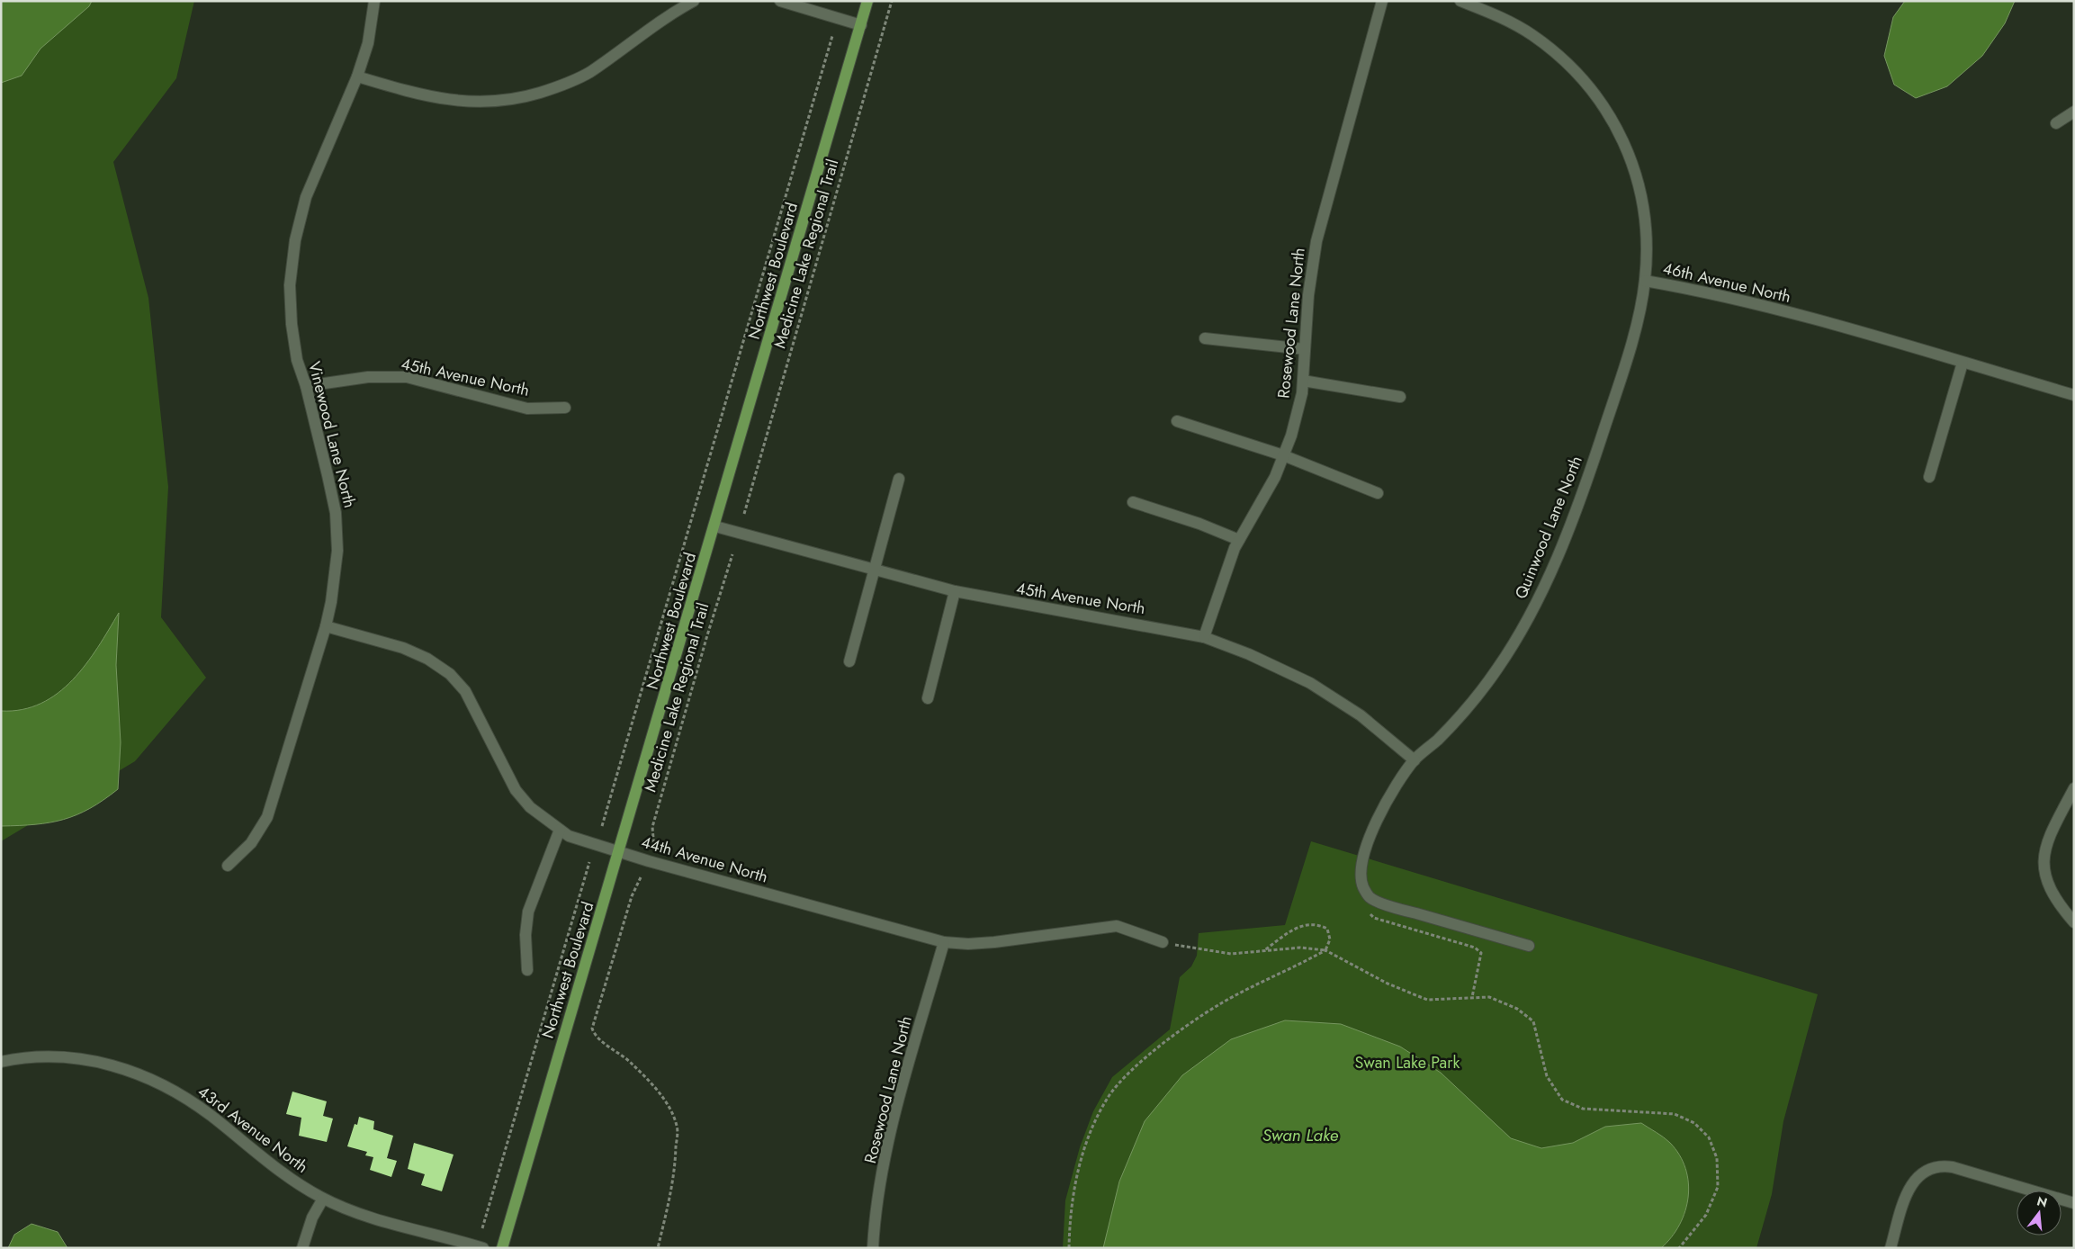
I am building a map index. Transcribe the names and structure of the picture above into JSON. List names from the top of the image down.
{
  "streets": {
    "main road": ["Northwest Boulevard"],
    "street": [
      "46th Avenue North",
      "Rosewood Lane North",
      "45th Avenue North",
      "Vinewood Lane North",
      "Quinwood Lane North",
      "44th Avenue North",
      "43rd Avenue North"
    ],
    "path": ["Medicine Lake Regional Trail"]
  },
  "crossings": [
    ["Northwest Boulevard", "45th Avenue North"],
    ["Northwest Boulevard", "44th Avenue North"],
    ["46th Avenue North", "Quinwood Lane North"],
    ["Rosewood Lane North", "45th Avenue North"],
    ["Rosewood Lane North", "44th Avenue North"],
    ["45th Avenue North", "Vinewood Lane North"],
    ["45th Avenue North", "Quinwood Lane North"],
    ["Vinewood Lane North", "44th Avenue North"]
  ],
  "water": ["Swan Lake"],
  "parks": ["Swan Lake Park"],
  "north": "top"
}
